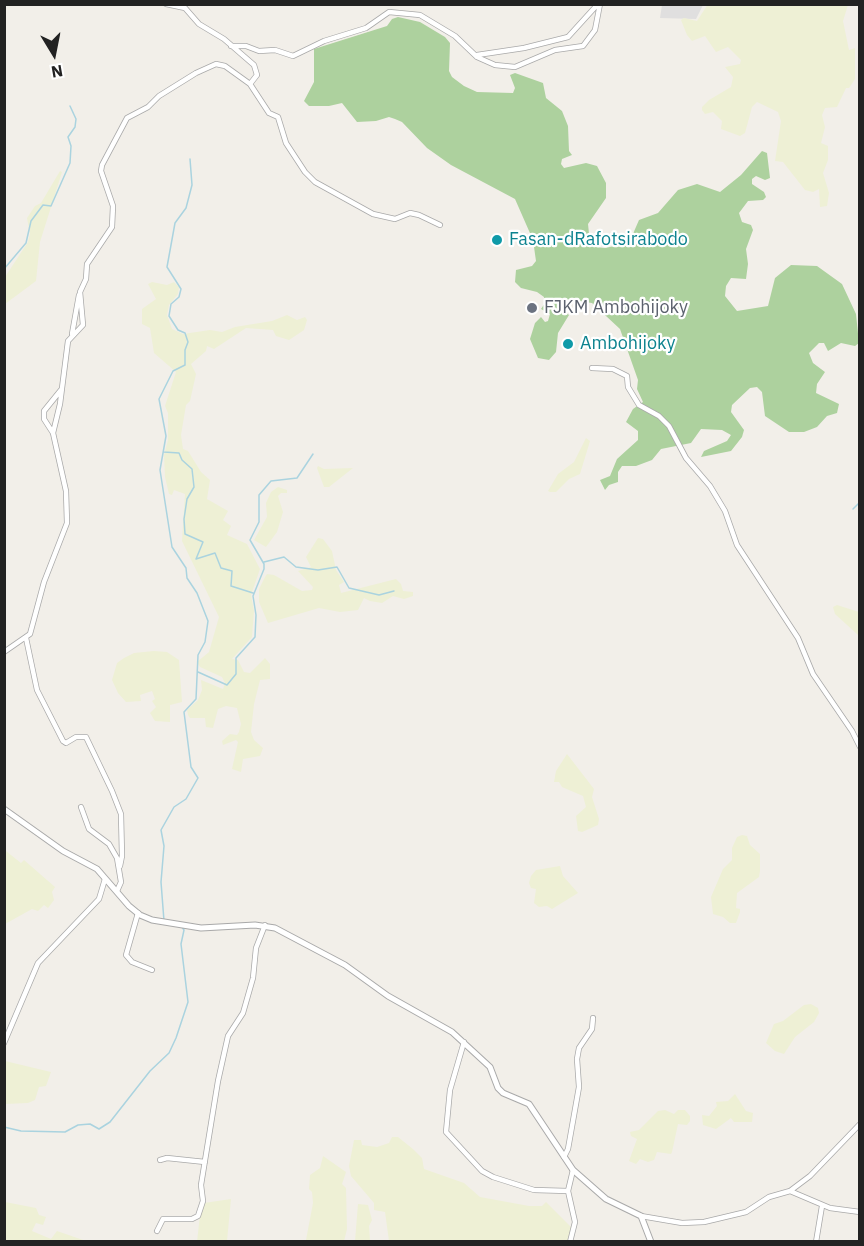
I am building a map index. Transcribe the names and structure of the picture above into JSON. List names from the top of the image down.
{
  "places": ["Fasan-dRafotsirabodo", "FJKM Ambohijoky", "Ambohijoky"],
  "north": "bottom"
}
